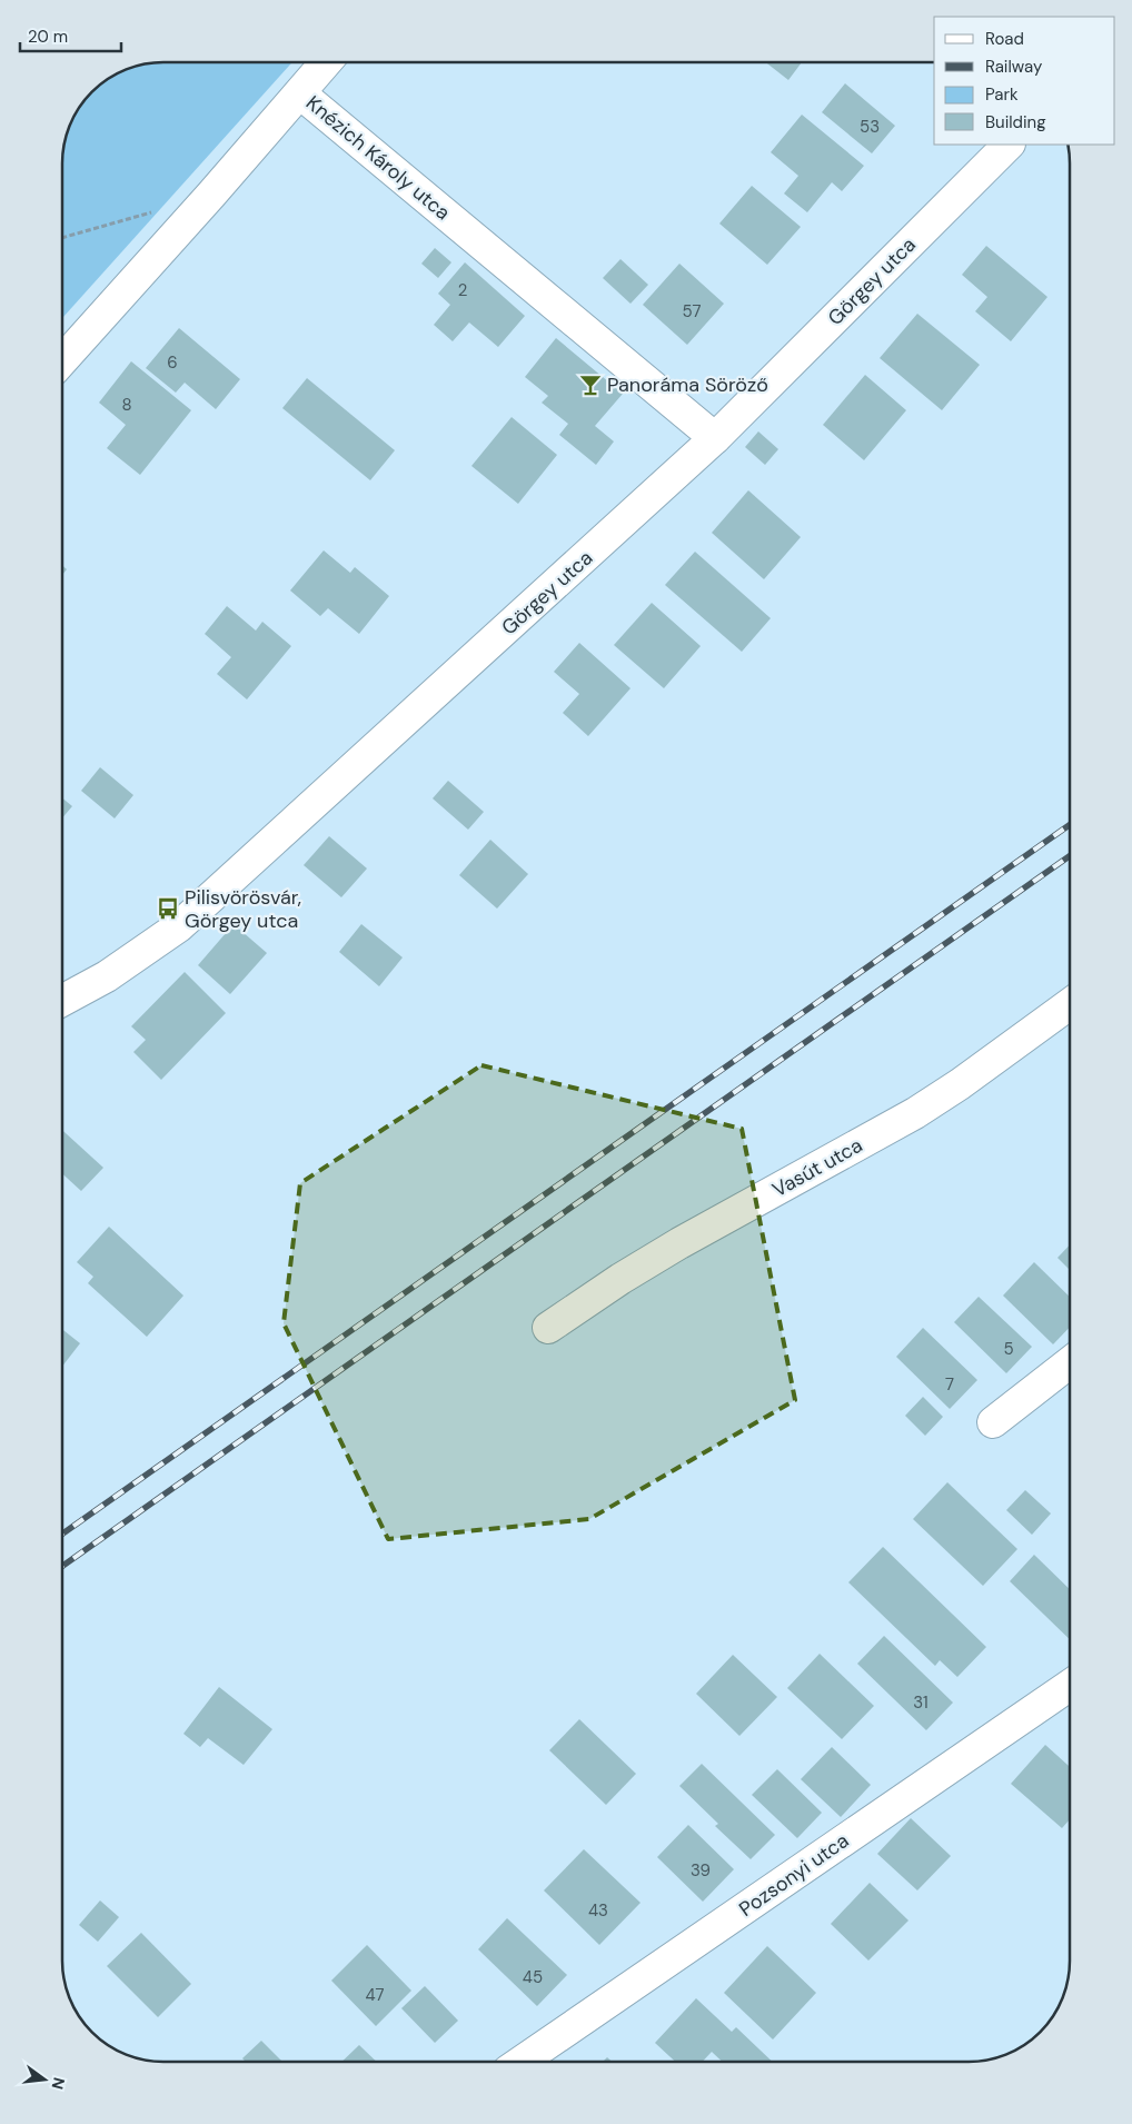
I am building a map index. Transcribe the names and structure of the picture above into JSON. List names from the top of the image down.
{
  "streets": {
    "street": [
      "Knézich Károly utca",
      "Görgey utca",
      "Vasút utca",
      "Pozsonyi utca"
    ]
  },
  "crossings": [
    ["Knézich Károly utca", "Görgey utca"]
  ],
  "places": {
    "bar": ["Panoráma Söröző"],
    "bus stop": ["Pilisvörösvár, Görgey utca"]
  },
  "house_numbers": [
    "53",
    "2",
    "57",
    "6",
    "8",
    "5",
    "7",
    "31",
    "39",
    "43",
    "45",
    "47"
  ],
  "legend": [
    "Road",
    "Railway",
    "Park",
    "Building"
  ],
  "scale_bar": "20 m",
  "north": "right"
}
